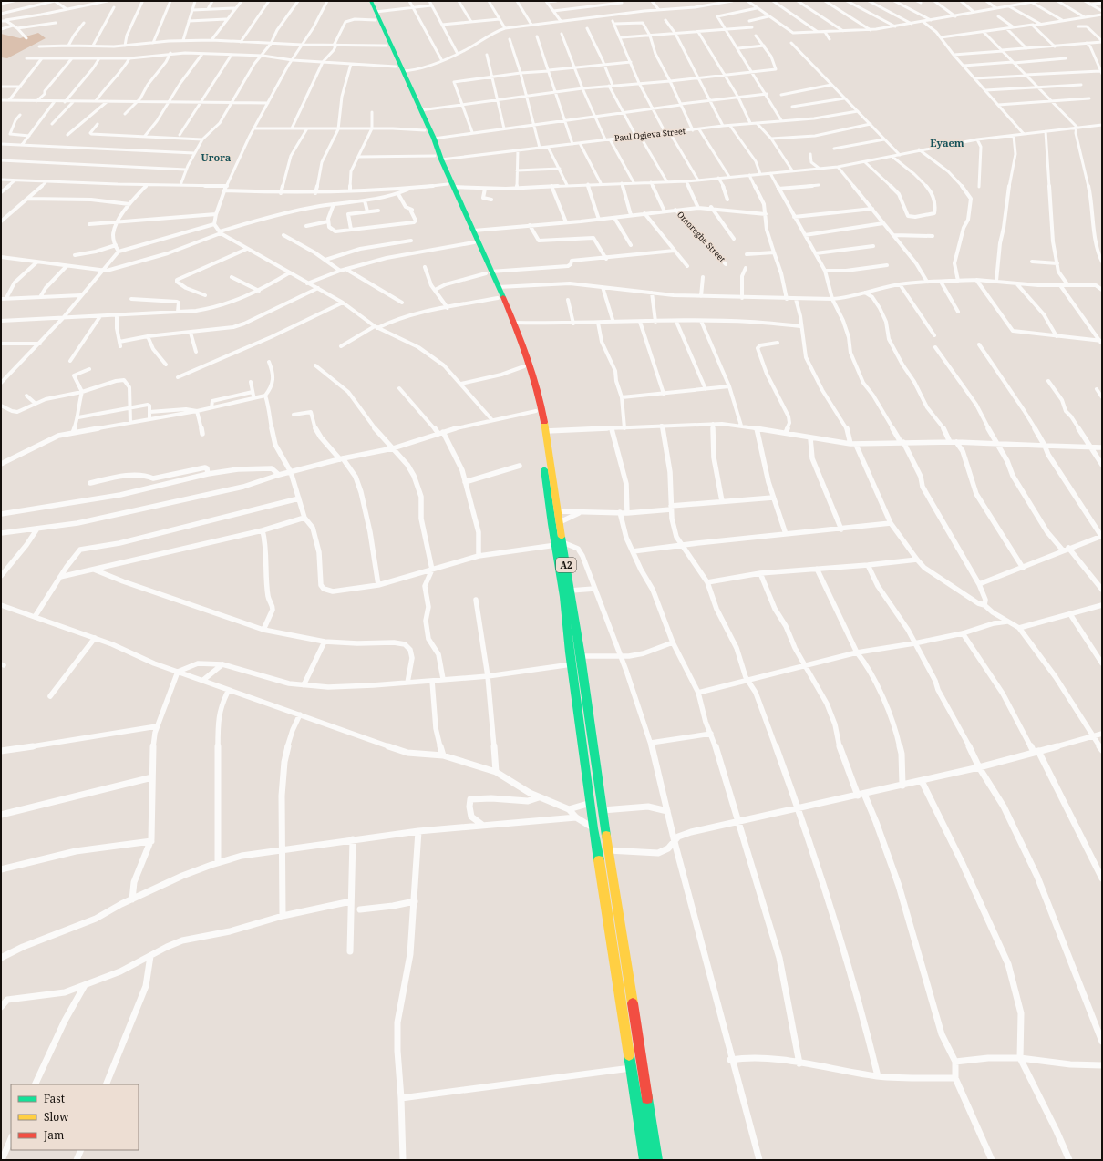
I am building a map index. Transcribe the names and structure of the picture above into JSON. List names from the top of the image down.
{
  "streets": {
    "highway": ["A2"],
    "street": ["Paul Ogieva Street", "Omoregbe Street"]
  },
  "crossings": [
    ["Paul Ogieva Street", "A2"]
  ],
  "districts": ["Eyaem", "Urora"],
  "legend": ["Fast", "Slow", "Jam"]
}
